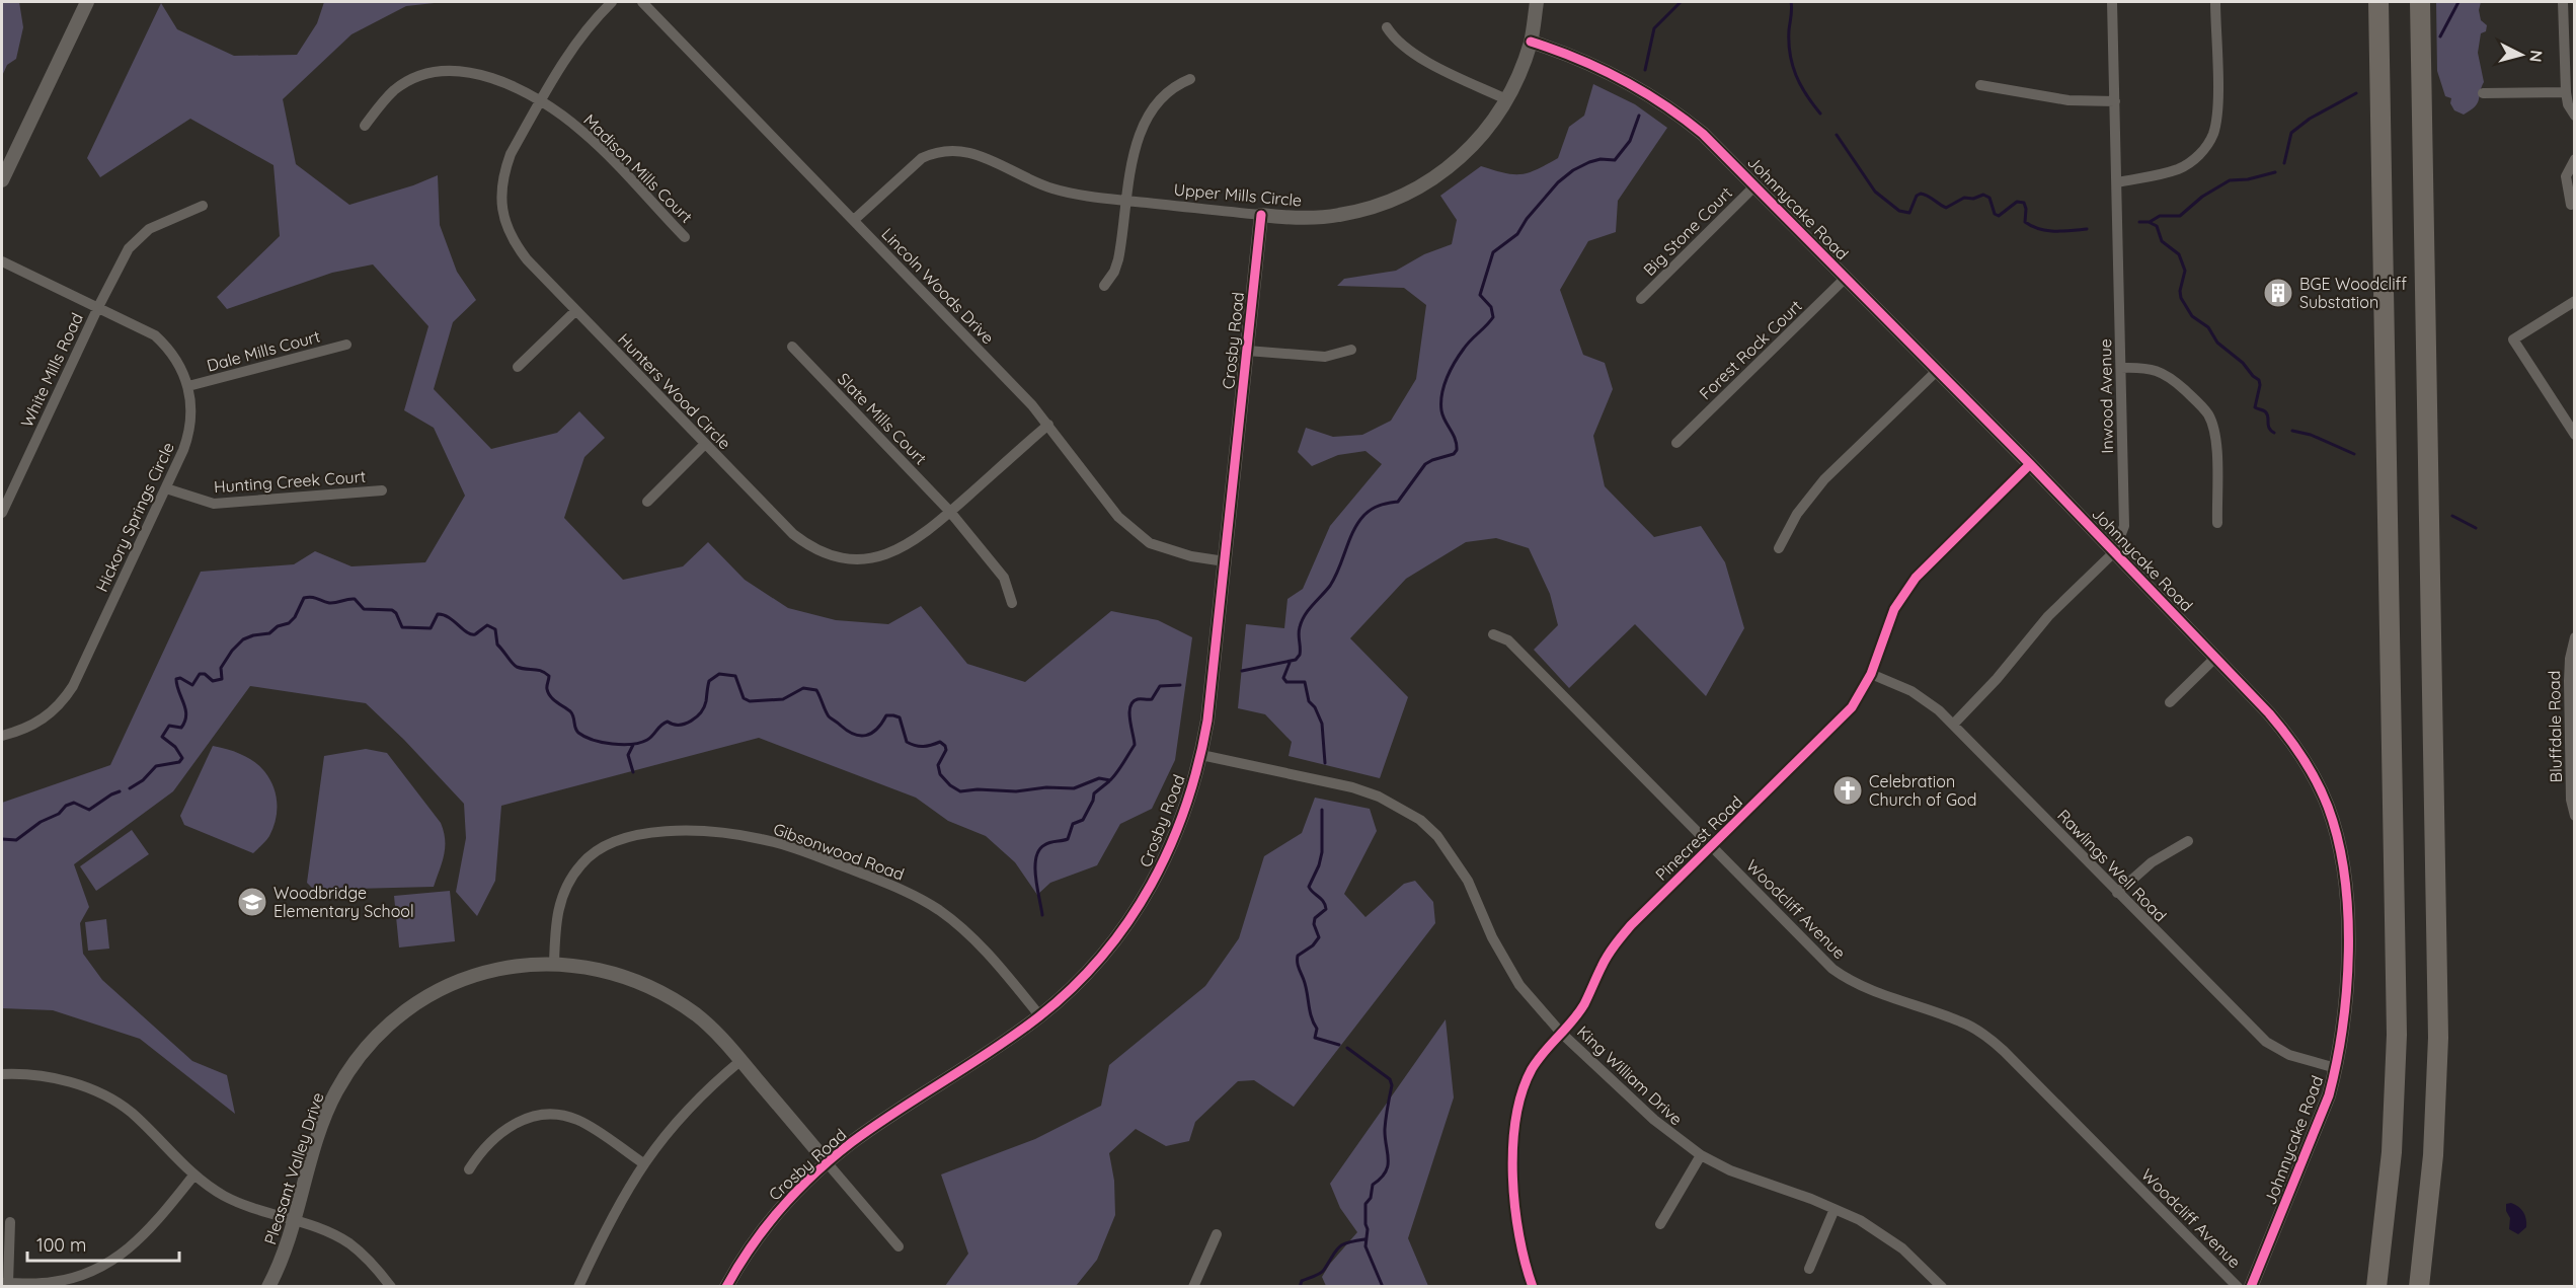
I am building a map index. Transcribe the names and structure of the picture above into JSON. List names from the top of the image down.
{
  "streets": {
    "street": [
      "Madison Mills Court",
      "Upper Mills Circle",
      "Johnnycake Road",
      "Big Stone Court",
      "Lincoln Woods Drive",
      "Crosby Road",
      "Forest Rock Court",
      "Dale Mills Court",
      "White Mills Road",
      "Hunters Wood Circle",
      "Inwood Avenue",
      "Slate Mills Court",
      "Hunting Creek Court",
      "Hickory Springs Circle",
      "Bluffdale Road",
      "Pinecrest Road",
      "Gibsonwood Road",
      "Rawlings Well Road",
      "Woodcliff Avenue",
      "King William Drive",
      "Pleasant Valley Drive"
    ]
  },
  "crossings": [
    ["Madison Mills Court", "Hunters Wood Circle"],
    ["Upper Mills Circle", "Johnnycake Road"],
    ["Upper Mills Circle", "Lincoln Woods Drive"],
    ["Upper Mills Circle", "Crosby Road"],
    ["Johnnycake Road", "Big Stone Court"],
    ["Johnnycake Road", "Forest Rock Court"],
    ["Johnnycake Road", "Inwood Avenue"],
    ["Johnnycake Road", "Pinecrest Road"],
    ["Johnnycake Road", "Rawlings Well Road"],
    ["Lincoln Woods Drive", "Crosby Road"],
    ["Lincoln Woods Drive", "Hunters Wood Circle"],
    ["Crosby Road", "Gibsonwood Road"],
    ["Crosby Road", "King William Drive"],
    ["Crosby Road", "Pleasant Valley Drive"],
    ["Dale Mills Court", "Hickory Springs Circle"],
    ["White Mills Road", "Hickory Springs Circle"],
    ["Hunters Wood Circle", "Slate Mills Court"],
    ["Inwood Avenue", "Rawlings Well Road"],
    ["Hunting Creek Court", "Hickory Springs Circle"],
    ["Pinecrest Road", "Rawlings Well Road"],
    ["Pinecrest Road", "Woodcliff Avenue"],
    ["Pinecrest Road", "King William Drive"],
    ["Gibsonwood Road", "Pleasant Valley Drive"]
  ],
  "places": {
    "building": ["BGE Woodcliff Substation"],
    "church": ["Celebration Church of God"],
    "school or university": ["Woodbridge Elementary School"]
  },
  "scale_bar": "100 m",
  "north": "right"
}
